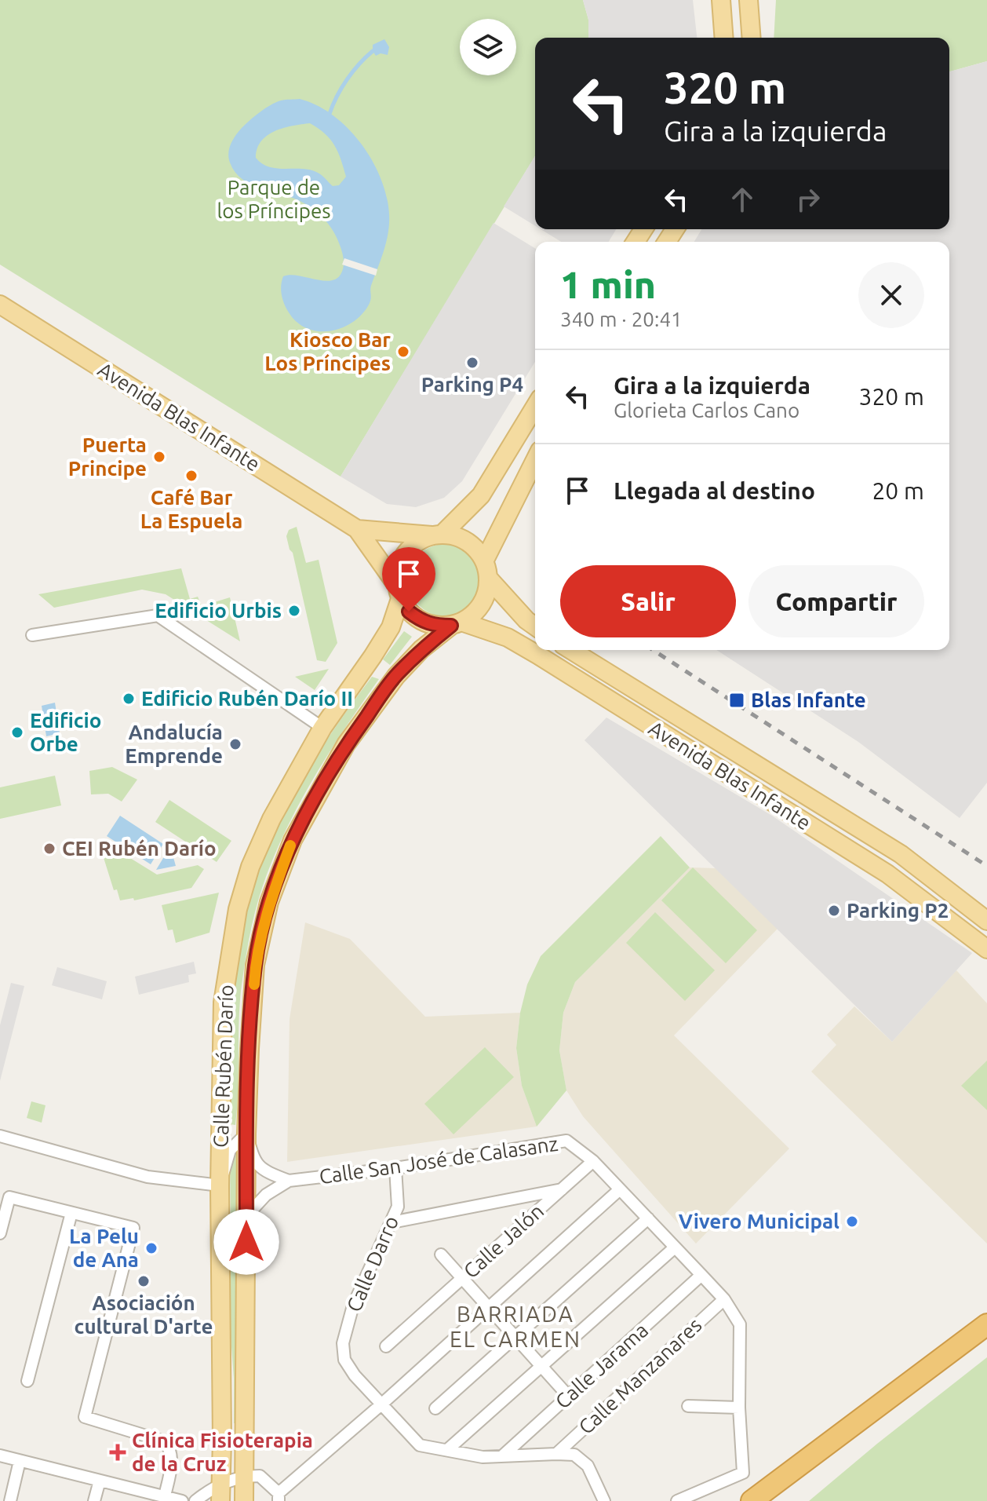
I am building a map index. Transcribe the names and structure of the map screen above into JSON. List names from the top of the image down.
{
  "streets": {
    "main road": ["Avenida Blas Infante", "Calle Rubén Darío"],
    "street": [
      "Calle San José de Calasanz",
      "Calle Jalón",
      "Calle Darro",
      "Calle Jarama",
      "Calle Manzanares"
    ]
  },
  "crossings": [
    ["Avenida Blas Infante", "Calle Rubén Darío"],
    ["Calle San José de Calasanz", "Calle Jalón"],
    ["Calle San José de Calasanz", "Calle Darro"],
    ["Calle San José de Calasanz", "Calle Jarama"],
    ["Calle San José de Calasanz", "Calle Manzanares"],
    ["Calle Darro", "Calle Manzanares"],
    ["Calle Jarama", "Calle Manzanares"]
  ],
  "districts": ["BARRIADA EL CARMEN"],
  "parks": ["Parque de los Príncipes"],
  "places": {
    "other": [
      "Kiosco Bar Los Príncipes",
      "Parking P4",
      "Puerta Principe",
      "Café Bar La Espuela",
      "Edificio Urbis",
      "Edificio Rubén Darío II",
      "Edificio Orbe",
      "Andalucía Emprende",
      "CEI Rubén Darío",
      "Parking P2",
      "Vivero Municipal",
      "La Pelu de Ana",
      "Asociación cultural D'arte"
    ],
    "transit": ["Blas Infante"],
    "health": ["Clínica Fisioterapia de la Cruz"]
  },
  "page": {
    "turn": ["320 m", "Gira a la izquierda"],
    "heading": ["1 min", "340 m · 20:41"],
    "list": [
      {
        "name": "Gira a la izquierda",
        "note": "Glorieta Carlos Cano",
        "value": "320 m"
      },
      {
        "name": "Llegada al destino",
        "value": "20 m"
      }
    ],
    "buttons": ["Salir", "Compartir"]
  }
}
